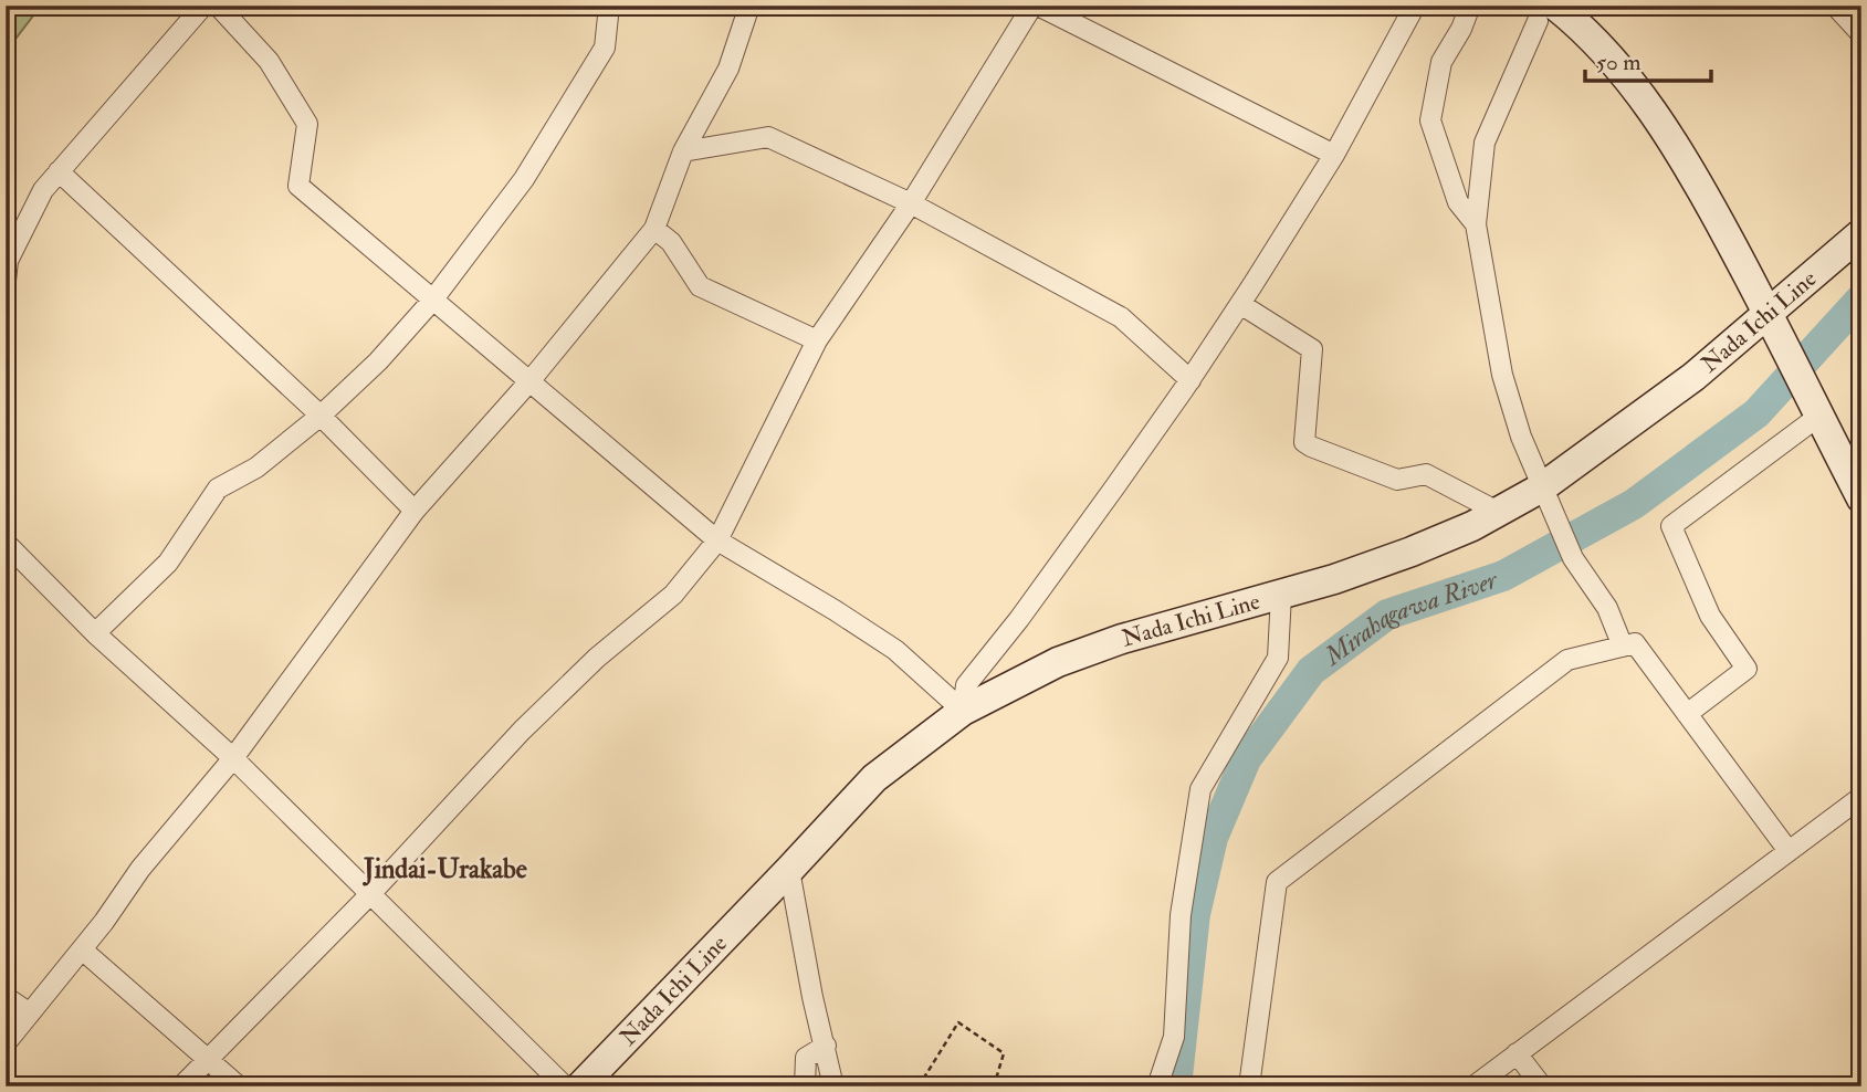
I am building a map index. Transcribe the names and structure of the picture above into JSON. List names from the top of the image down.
{
  "streets": {
    "main road": ["Nada Ichi Line"]
  },
  "districts": ["Jindai-Urakabe"],
  "water": ["Mirahagawa River"],
  "scale_bar": "50 m"
}
